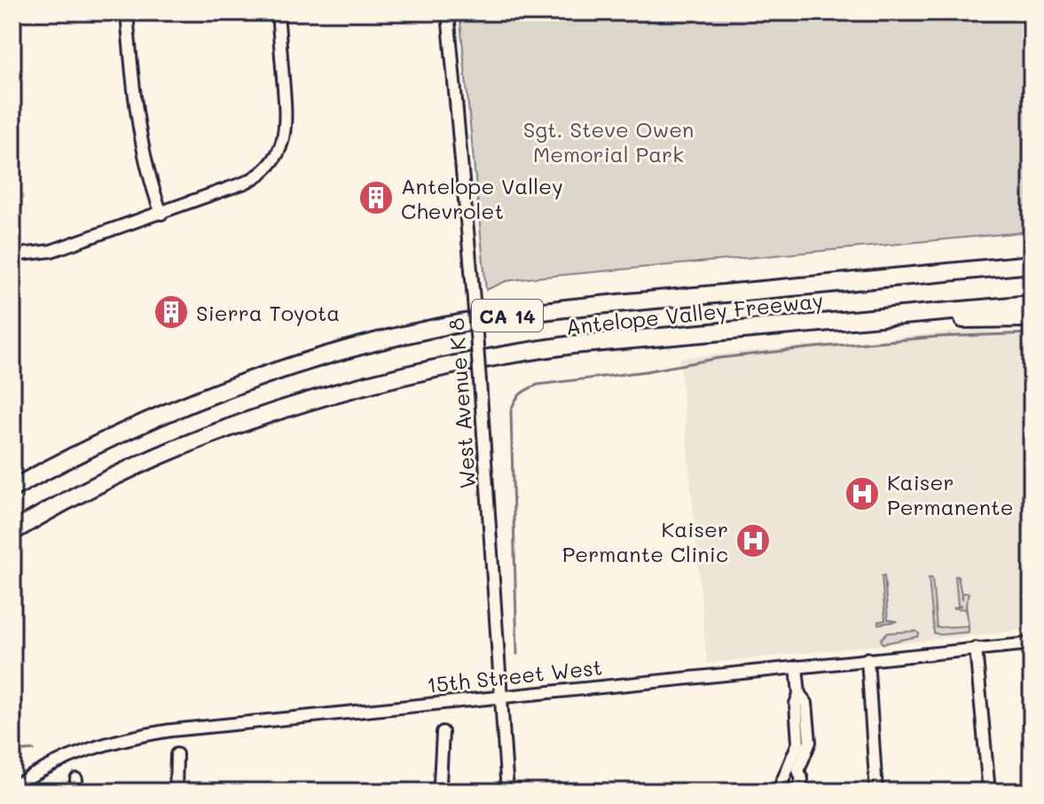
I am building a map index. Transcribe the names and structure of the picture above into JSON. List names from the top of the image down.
{
  "streets": {
    "highway": ["Antelope Valley Freeway", "CA 14"],
    "street": ["West Avenue K 8", "15th Street West"]
  },
  "crossings": [
    ["West Avenue K 8", "15th Street West"]
  ],
  "parks": ["Sgt. Steve Owen Memorial Park"],
  "places": {
    "building": ["Antelope Valley Chevrolet", "Sierra Toyota"],
    "hospital": ["Kaiser Permanente", "Kaiser Permante Clinic"]
  }
}
